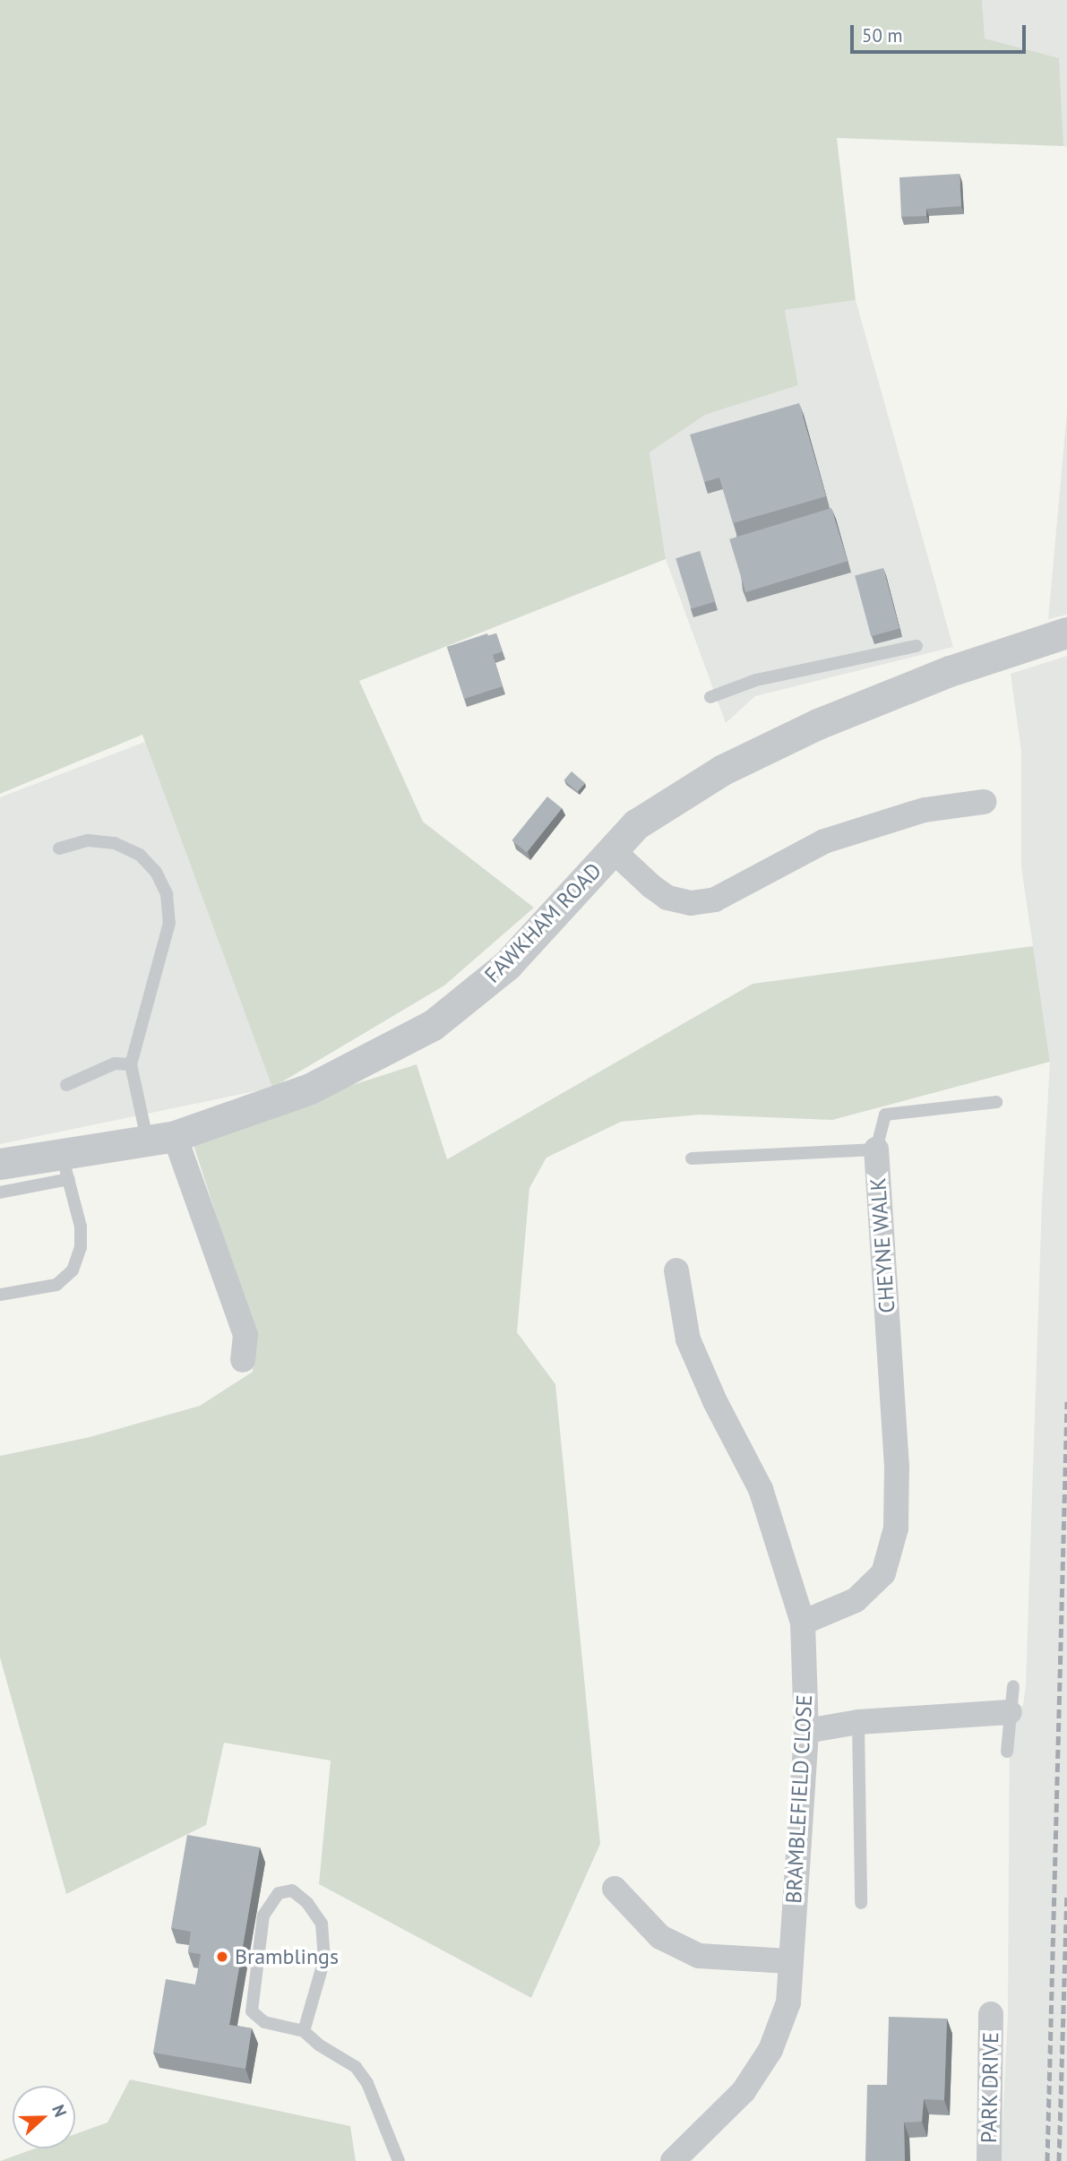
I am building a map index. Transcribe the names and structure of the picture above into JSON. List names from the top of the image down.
{
  "streets": {
    "street": [
      "FAWKHAM ROAD",
      "CHEYNE WALK",
      "BRAMBLEFIELD CLOSE",
      "PARK DRIVE"
    ]
  },
  "crossings": [
    ["CHEYNE WALK", "BRAMBLEFIELD CLOSE"]
  ],
  "places": ["Bramblings"],
  "scale_bar": "50 m",
  "north": "right"
}
